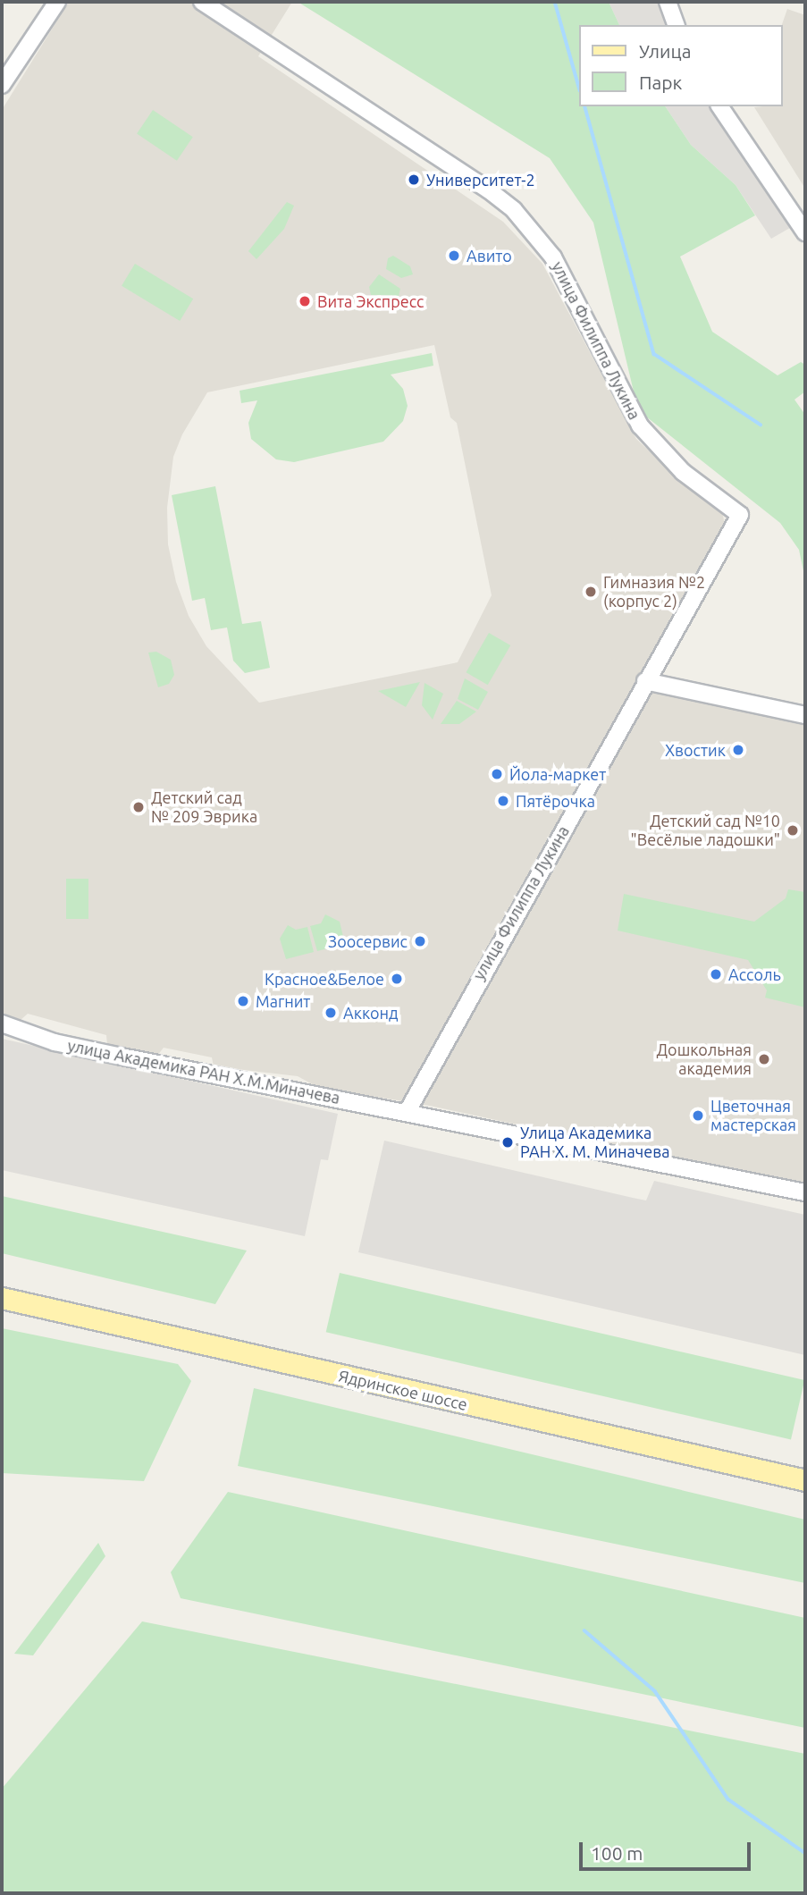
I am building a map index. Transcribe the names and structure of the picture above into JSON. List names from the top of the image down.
{
  "streets": {
    "main road": ["Ядринское шоссе"],
    "street": ["улица Филиппа Лукина", "улица Академика РАН Х.М.Миначева"]
  },
  "crossings": [
    ["улица Филиппа Лукина", "улица Академика РАН Х.М.Миначева"]
  ],
  "places": [
    "Университет-2",
    "Авито",
    "Вита Экспресс",
    "Гимназия №2 (корпус 2)",
    "Хвостик",
    "Йола-маркет",
    "Пятёрочка",
    "Детский сад № 209 Эврика",
    "Детский сад №10 \"Весёлые ладошки\"",
    "Зоосервис",
    "Ассоль",
    "Красное&Белое",
    "Магнит",
    "Акконд",
    "Дошкольная академия",
    "Цветочная мастерская",
    "Улица Академика РАН Х. М. Миначева"
  ],
  "legend": ["Улица", "Парк"],
  "scale_bar": "100 m"
}
